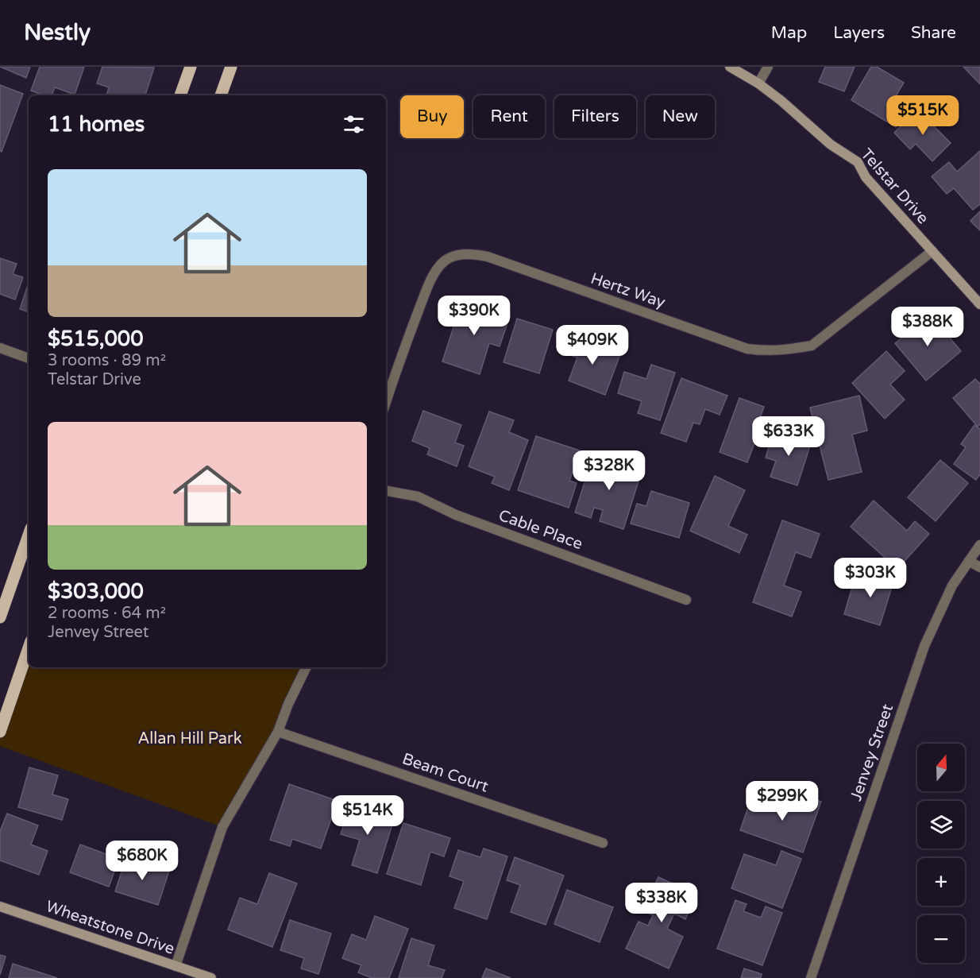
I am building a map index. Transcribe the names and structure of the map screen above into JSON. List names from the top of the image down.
{
  "streets": {
    "street": [
      "Telstar Drive",
      "Hertz Way",
      "Cable Place",
      "Jenvey Street",
      "Beam Court",
      "Wheatstone Drive"
    ]
  },
  "crossings": [
    ["Telstar Drive", "Hertz Way"]
  ],
  "parks": ["Allan Hill Park"],
  "north": "top",
  "page": {
    "header": "Nestly",
    "nav": ["Map", "Layers", "Share"],
    "price": [
      "$515K",
      "$390K",
      "$388K",
      "$409K",
      "$633K",
      "$328K",
      "$303K",
      "$299K",
      "$514K",
      "$680K",
      "$338K"
    ],
    "chip": [
      "Buy",
      "Rent",
      "Filters",
      "New"
    ],
    "heading": "11 homes",
    "list": [
      {
        "name": "$515,000",
        "note": "3 rooms · 89 m² · Telstar Drive"
      },
      {
        "name": "$303,000",
        "note": "2 rooms · 64 m² · Jenvey Street"
      }
    ],
    "map_buttons": ["+", "−"]
  }
}
